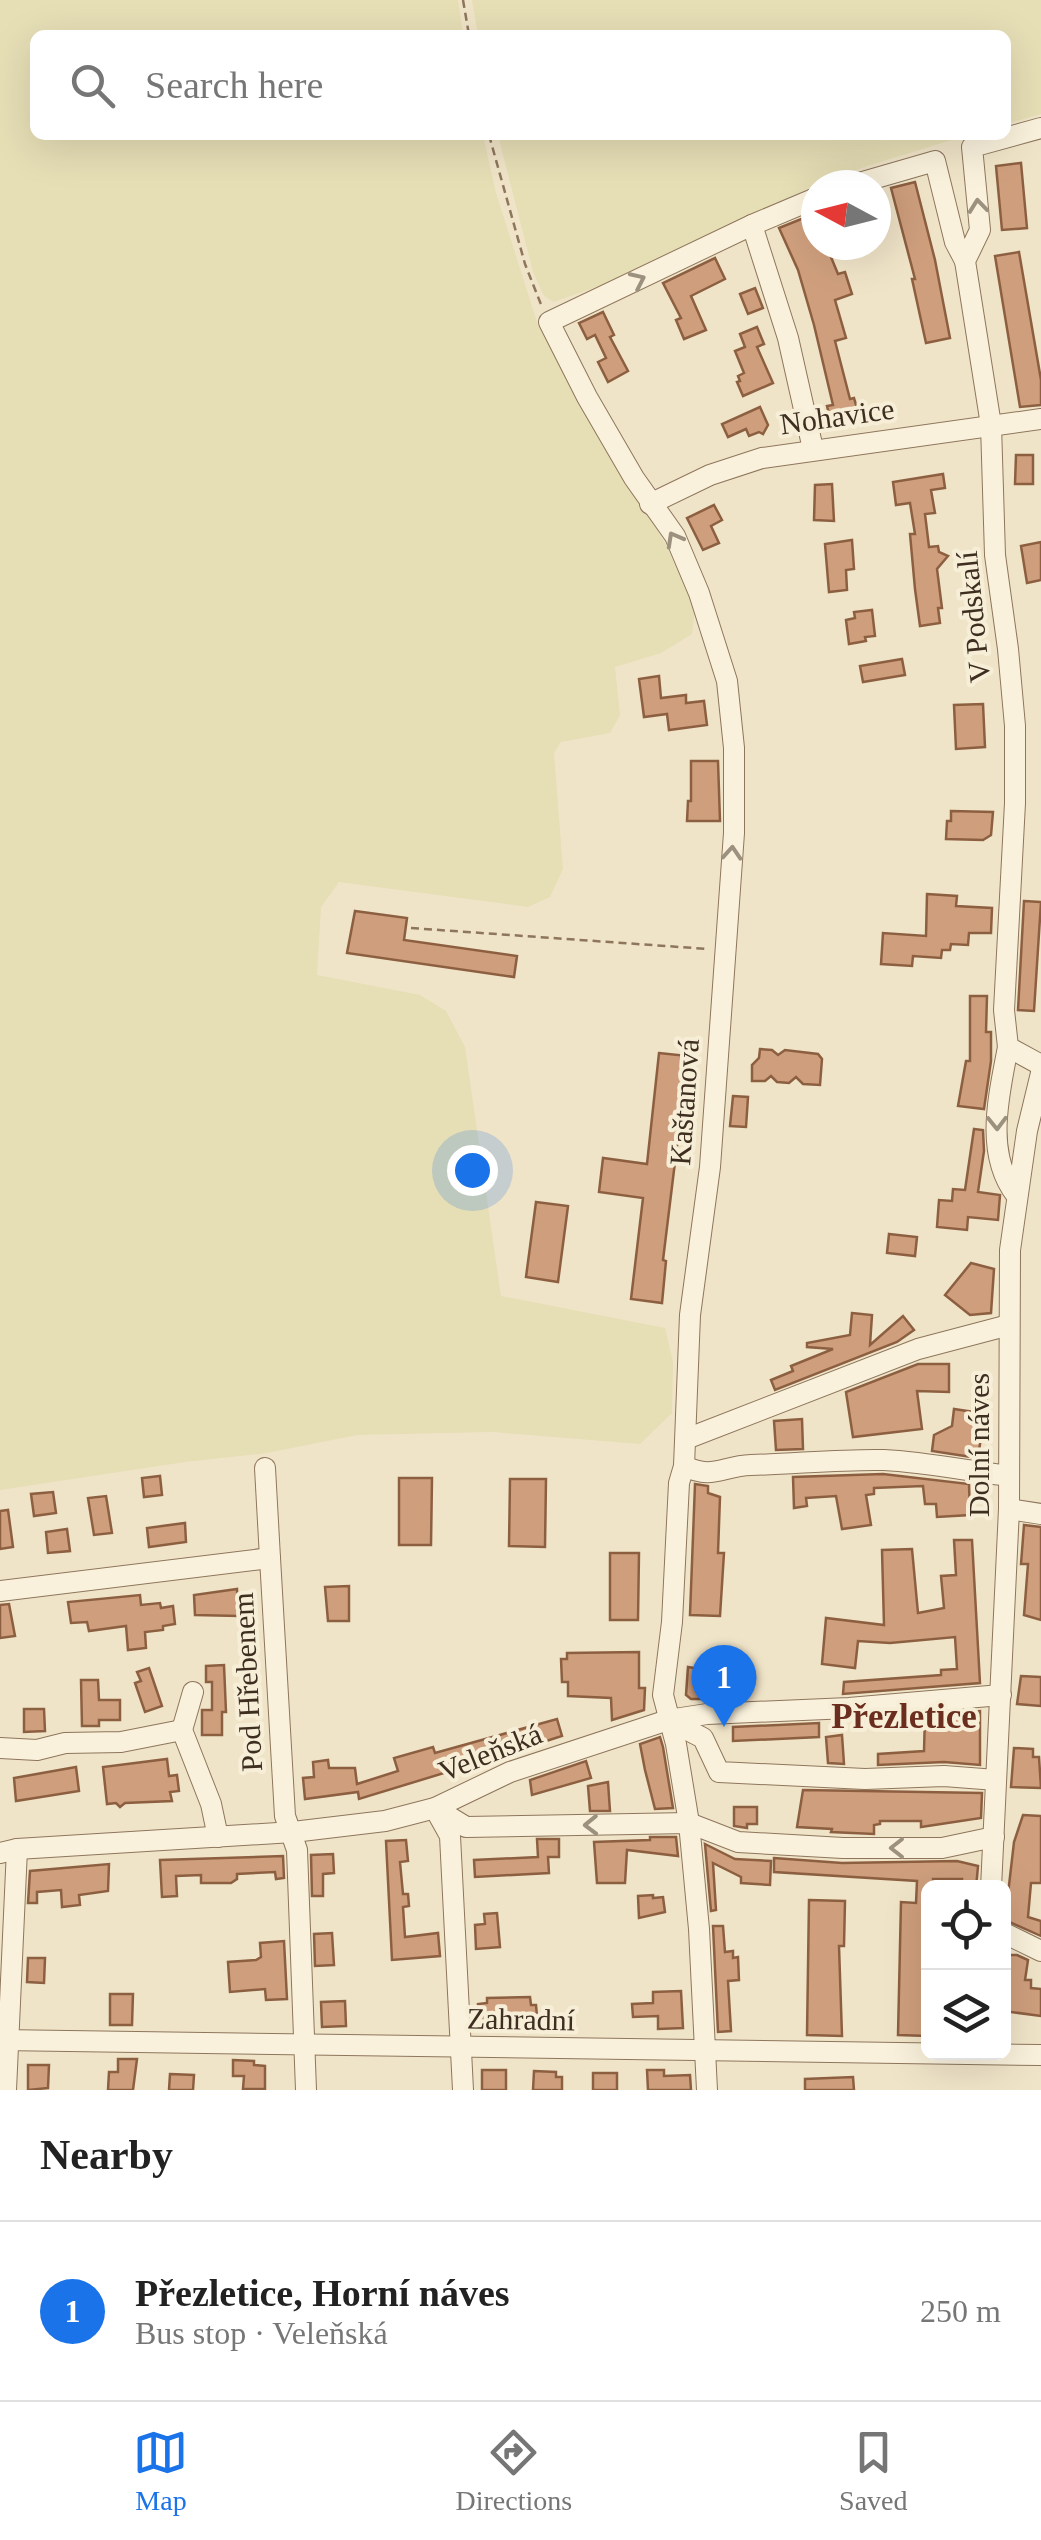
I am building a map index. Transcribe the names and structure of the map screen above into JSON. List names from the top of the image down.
{
  "streets": {
    "street": [
      "Nohavice",
      "V Podskalí",
      "Kaštanová",
      "Dolní náves",
      "Pod Hřebenem",
      "Veleňská",
      "Zahradní"
    ]
  },
  "crossings": [
    ["Nohavice", "V Podskalí"],
    ["Nohavice", "Kaštanová"],
    ["V Podskalí", "Dolní náves"],
    ["Kaštanová", "Veleňská"],
    ["Kaštanová", "Zahradní"],
    ["Dolní náves", "Veleňská"],
    ["Pod Hřebenem", "Veleňská"],
    ["Pod Hřebenem", "Zahradní"]
  ],
  "districts": ["Přezletice"],
  "north": "left",
  "page": {
    "search": "Search here",
    "pins": "1",
    "heading": "Nearby",
    "list": [
      {
        "mark": "1",
        "name": "Přezletice, Horní náves",
        "note": "Bus stop · Veleňská",
        "value": "250 m"
      }
    ],
    "nav": ["Map", "Directions", "Saved"]
  }
}
